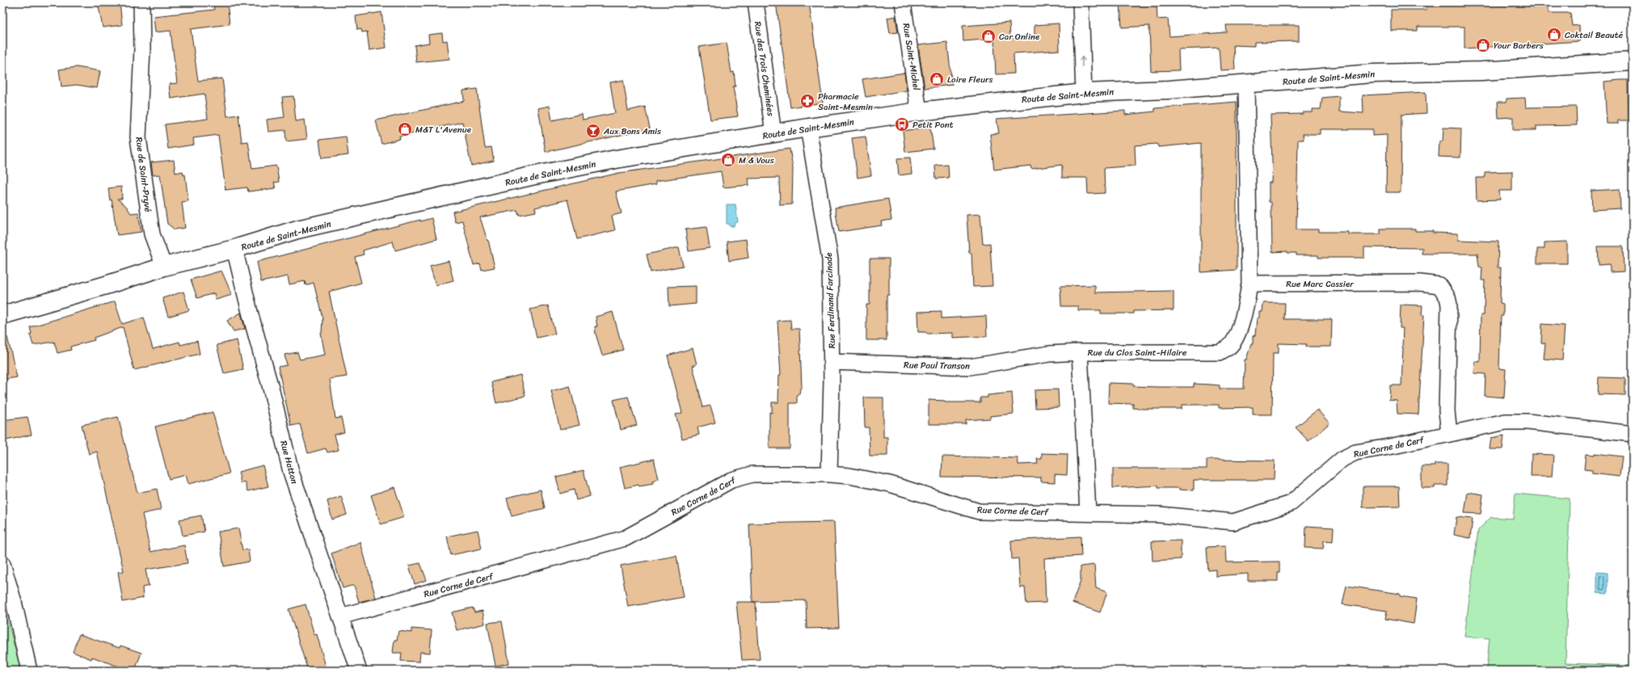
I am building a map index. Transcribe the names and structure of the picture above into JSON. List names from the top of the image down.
{
  "streets": {
    "main road": ["Route de Saint-Mesmin"],
    "street": [
      "Rue Saint-Michel",
      "Rue des Trois Cheminées",
      "Rue de Saint-Pryvé",
      "Rue Marc Cassier",
      "Rue Ferdinand Farcinade",
      "Rue du Clos Saint-Hilaire",
      "Rue Paul Transon",
      "Rue Corne de Cerf",
      "Rue Hatton"
    ]
  },
  "crossings": [
    ["Rue Saint-Michel", "Route de Saint-Mesmin"],
    ["Rue des Trois Cheminées", "Route de Saint-Mesmin"],
    ["Route de Saint-Mesmin", "Rue de Saint-Pryvé"],
    ["Route de Saint-Mesmin", "Rue Ferdinand Farcinade"],
    ["Route de Saint-Mesmin", "Rue Hatton"],
    ["Rue Marc Cassier", "Rue du Clos Saint-Hilaire"],
    ["Rue Marc Cassier", "Rue Corne de Cerf"],
    ["Rue Ferdinand Farcinade", "Rue Paul Transon"],
    ["Rue Ferdinand Farcinade", "Rue Corne de Cerf"],
    ["Rue du Clos Saint-Hilaire", "Rue Paul Transon"],
    ["Rue du Clos Saint-Hilaire", "Rue Corne de Cerf"],
    ["Rue Corne de Cerf", "Rue Hatton"]
  ],
  "places": {
    "shop": [
      "Coktail Beauté",
      "Car Online",
      "Your Barbers",
      "Loire Fleurs",
      "M&T L'Avenue",
      "M & Vous"
    ],
    "pharmacy": ["Pharmacie Saint-Mesmin"],
    "bus stop": ["Petit Pont"],
    "bar": ["Aux Bons Amis"]
  }
}
